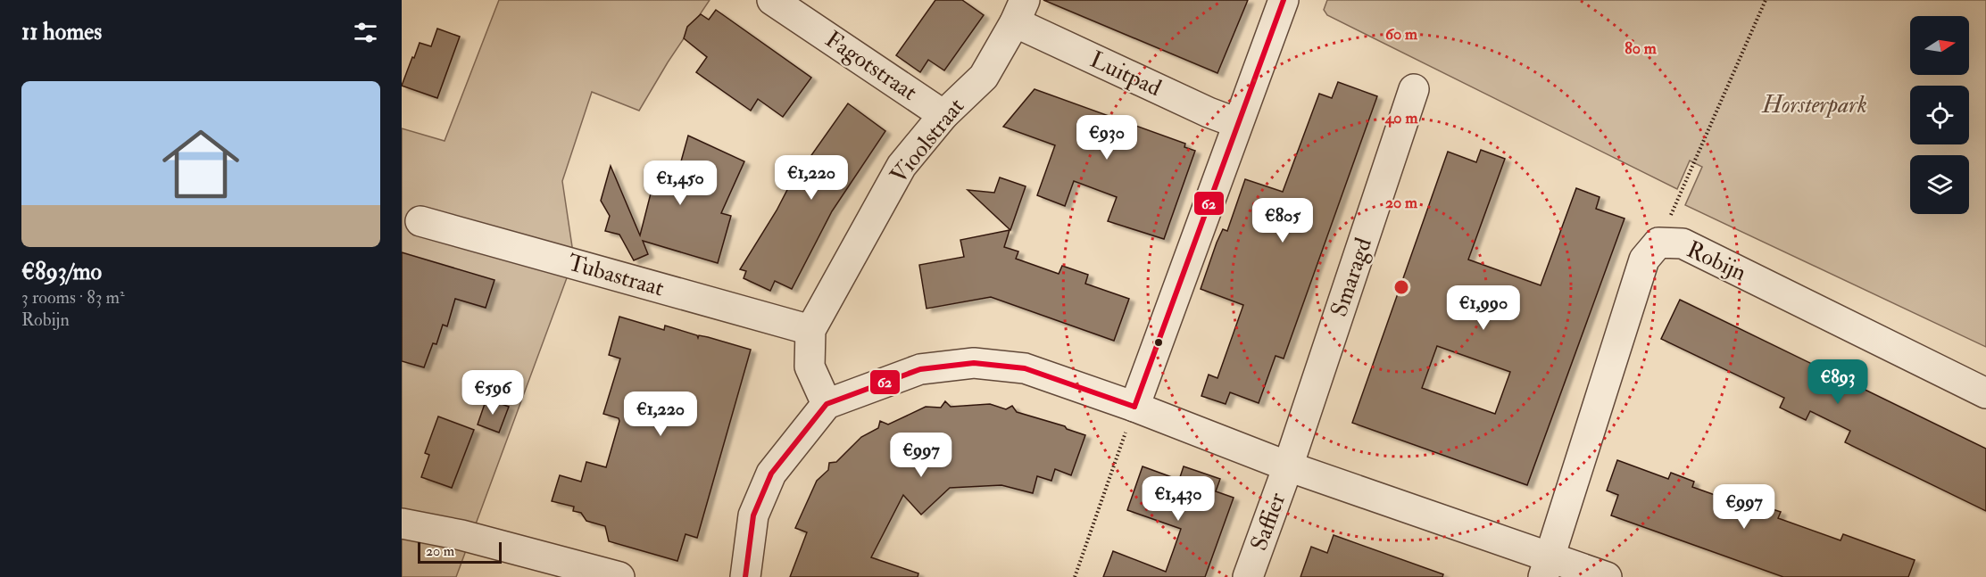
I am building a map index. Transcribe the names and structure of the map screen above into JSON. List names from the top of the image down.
{
  "streets": {
    "street": [
      "Fagotstraat",
      "Luitpad",
      "Vioolstraat",
      "Robijn",
      "Tubastraat",
      "Smaragd",
      "Saffier"
    ]
  },
  "crossings": [
    ["Fagotstraat", "Vioolstraat"],
    ["Luitpad", "Vioolstraat"],
    ["Vioolstraat", "Tubastraat"],
    ["Smaragd", "Saffier"]
  ],
  "parks": ["Horsterpark"],
  "lines": ["transit line 62"],
  "scale_bar": "20 m",
  "north": "right",
  "page": {
    "heading": "11 homes",
    "list": [
      {
        "name": "€893/mo",
        "note": "3 rooms · 83 m² · Robijn"
      }
    ],
    "price": [
      "€930",
      "€1,220",
      "€1,450",
      "€805",
      "€1,990",
      "€893",
      "€596",
      "€1,220",
      "€997",
      "€1,430",
      "€997"
    ],
    "scale": "20 m"
  },
  "rings": [
    "60 m",
    "80 m",
    "40 m",
    "20 m"
  ]
}
